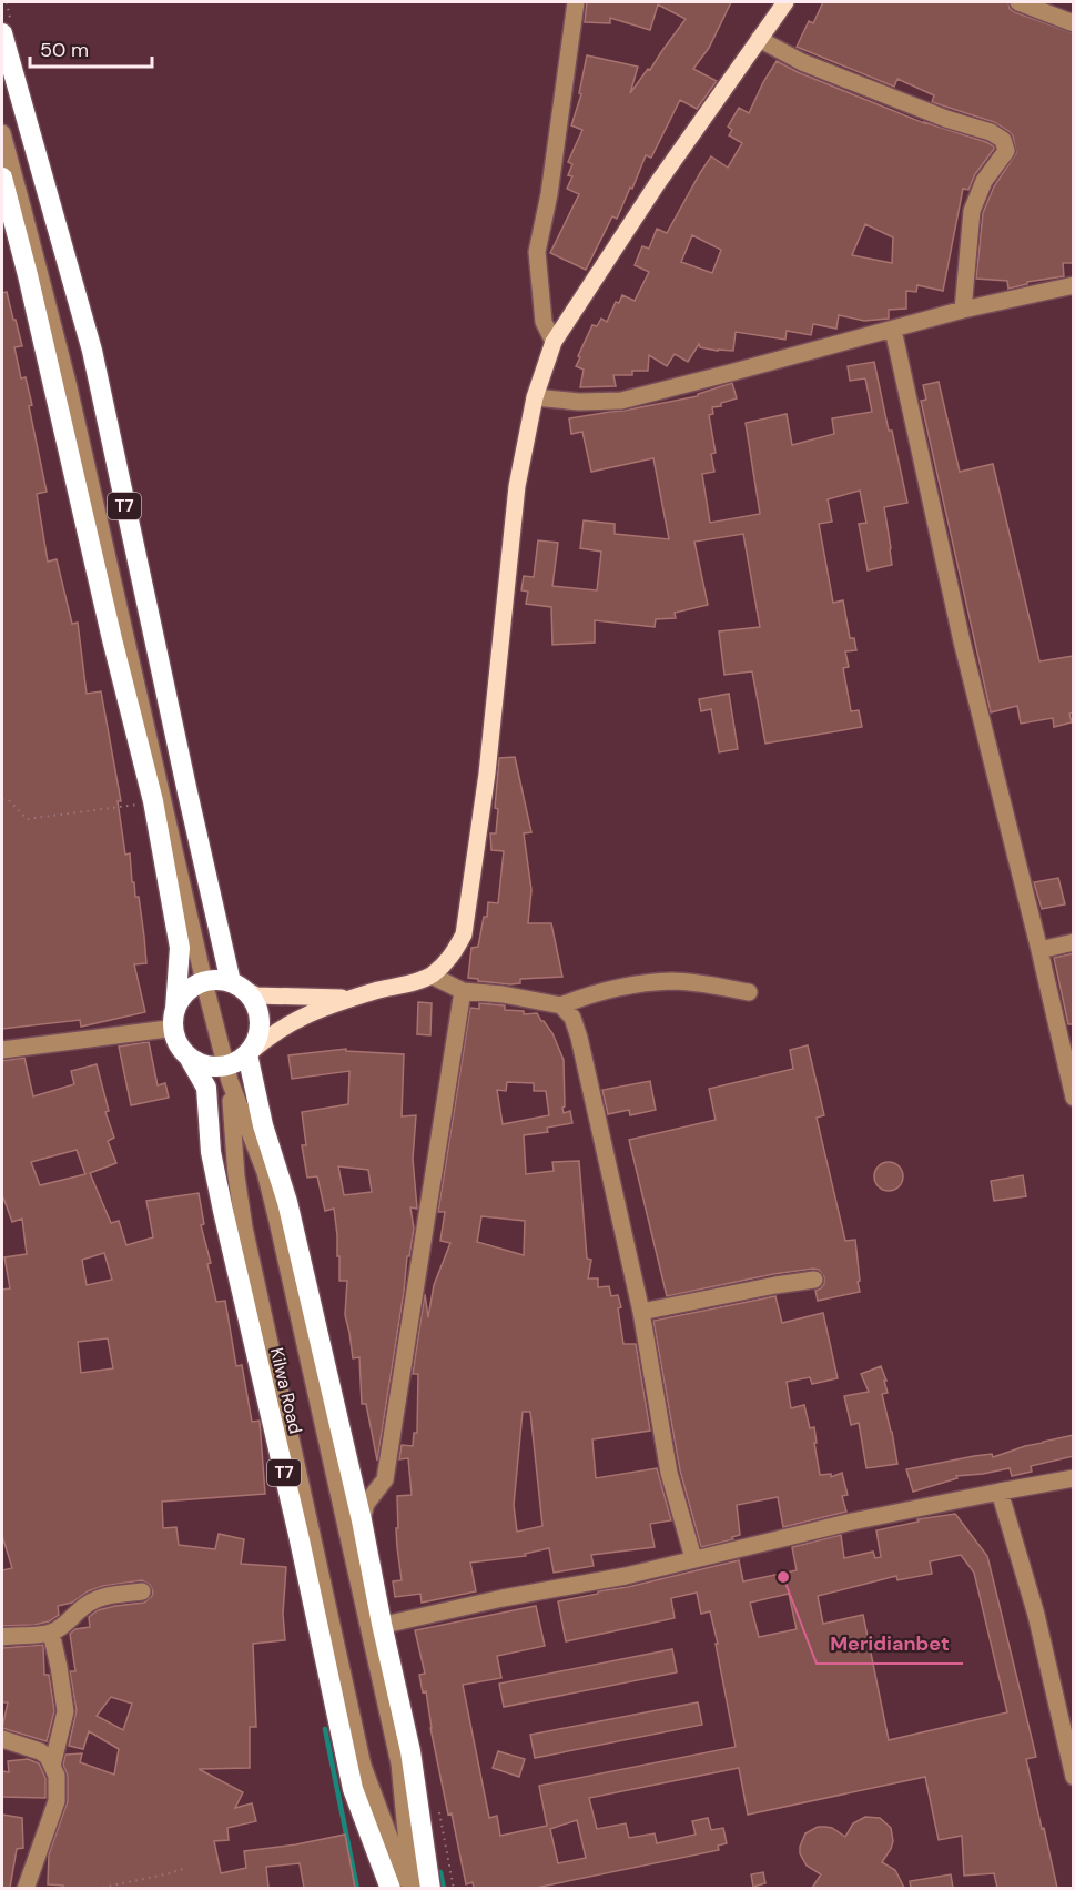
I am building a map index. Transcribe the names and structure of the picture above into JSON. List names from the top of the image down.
{
  "streets": {
    "highway": ["T7", "Kilwa Road"]
  },
  "crossings": [
    ["T7", "Kilwa Road"]
  ],
  "places": ["Meridianbet"],
  "scale_bar": "50 m"
}
